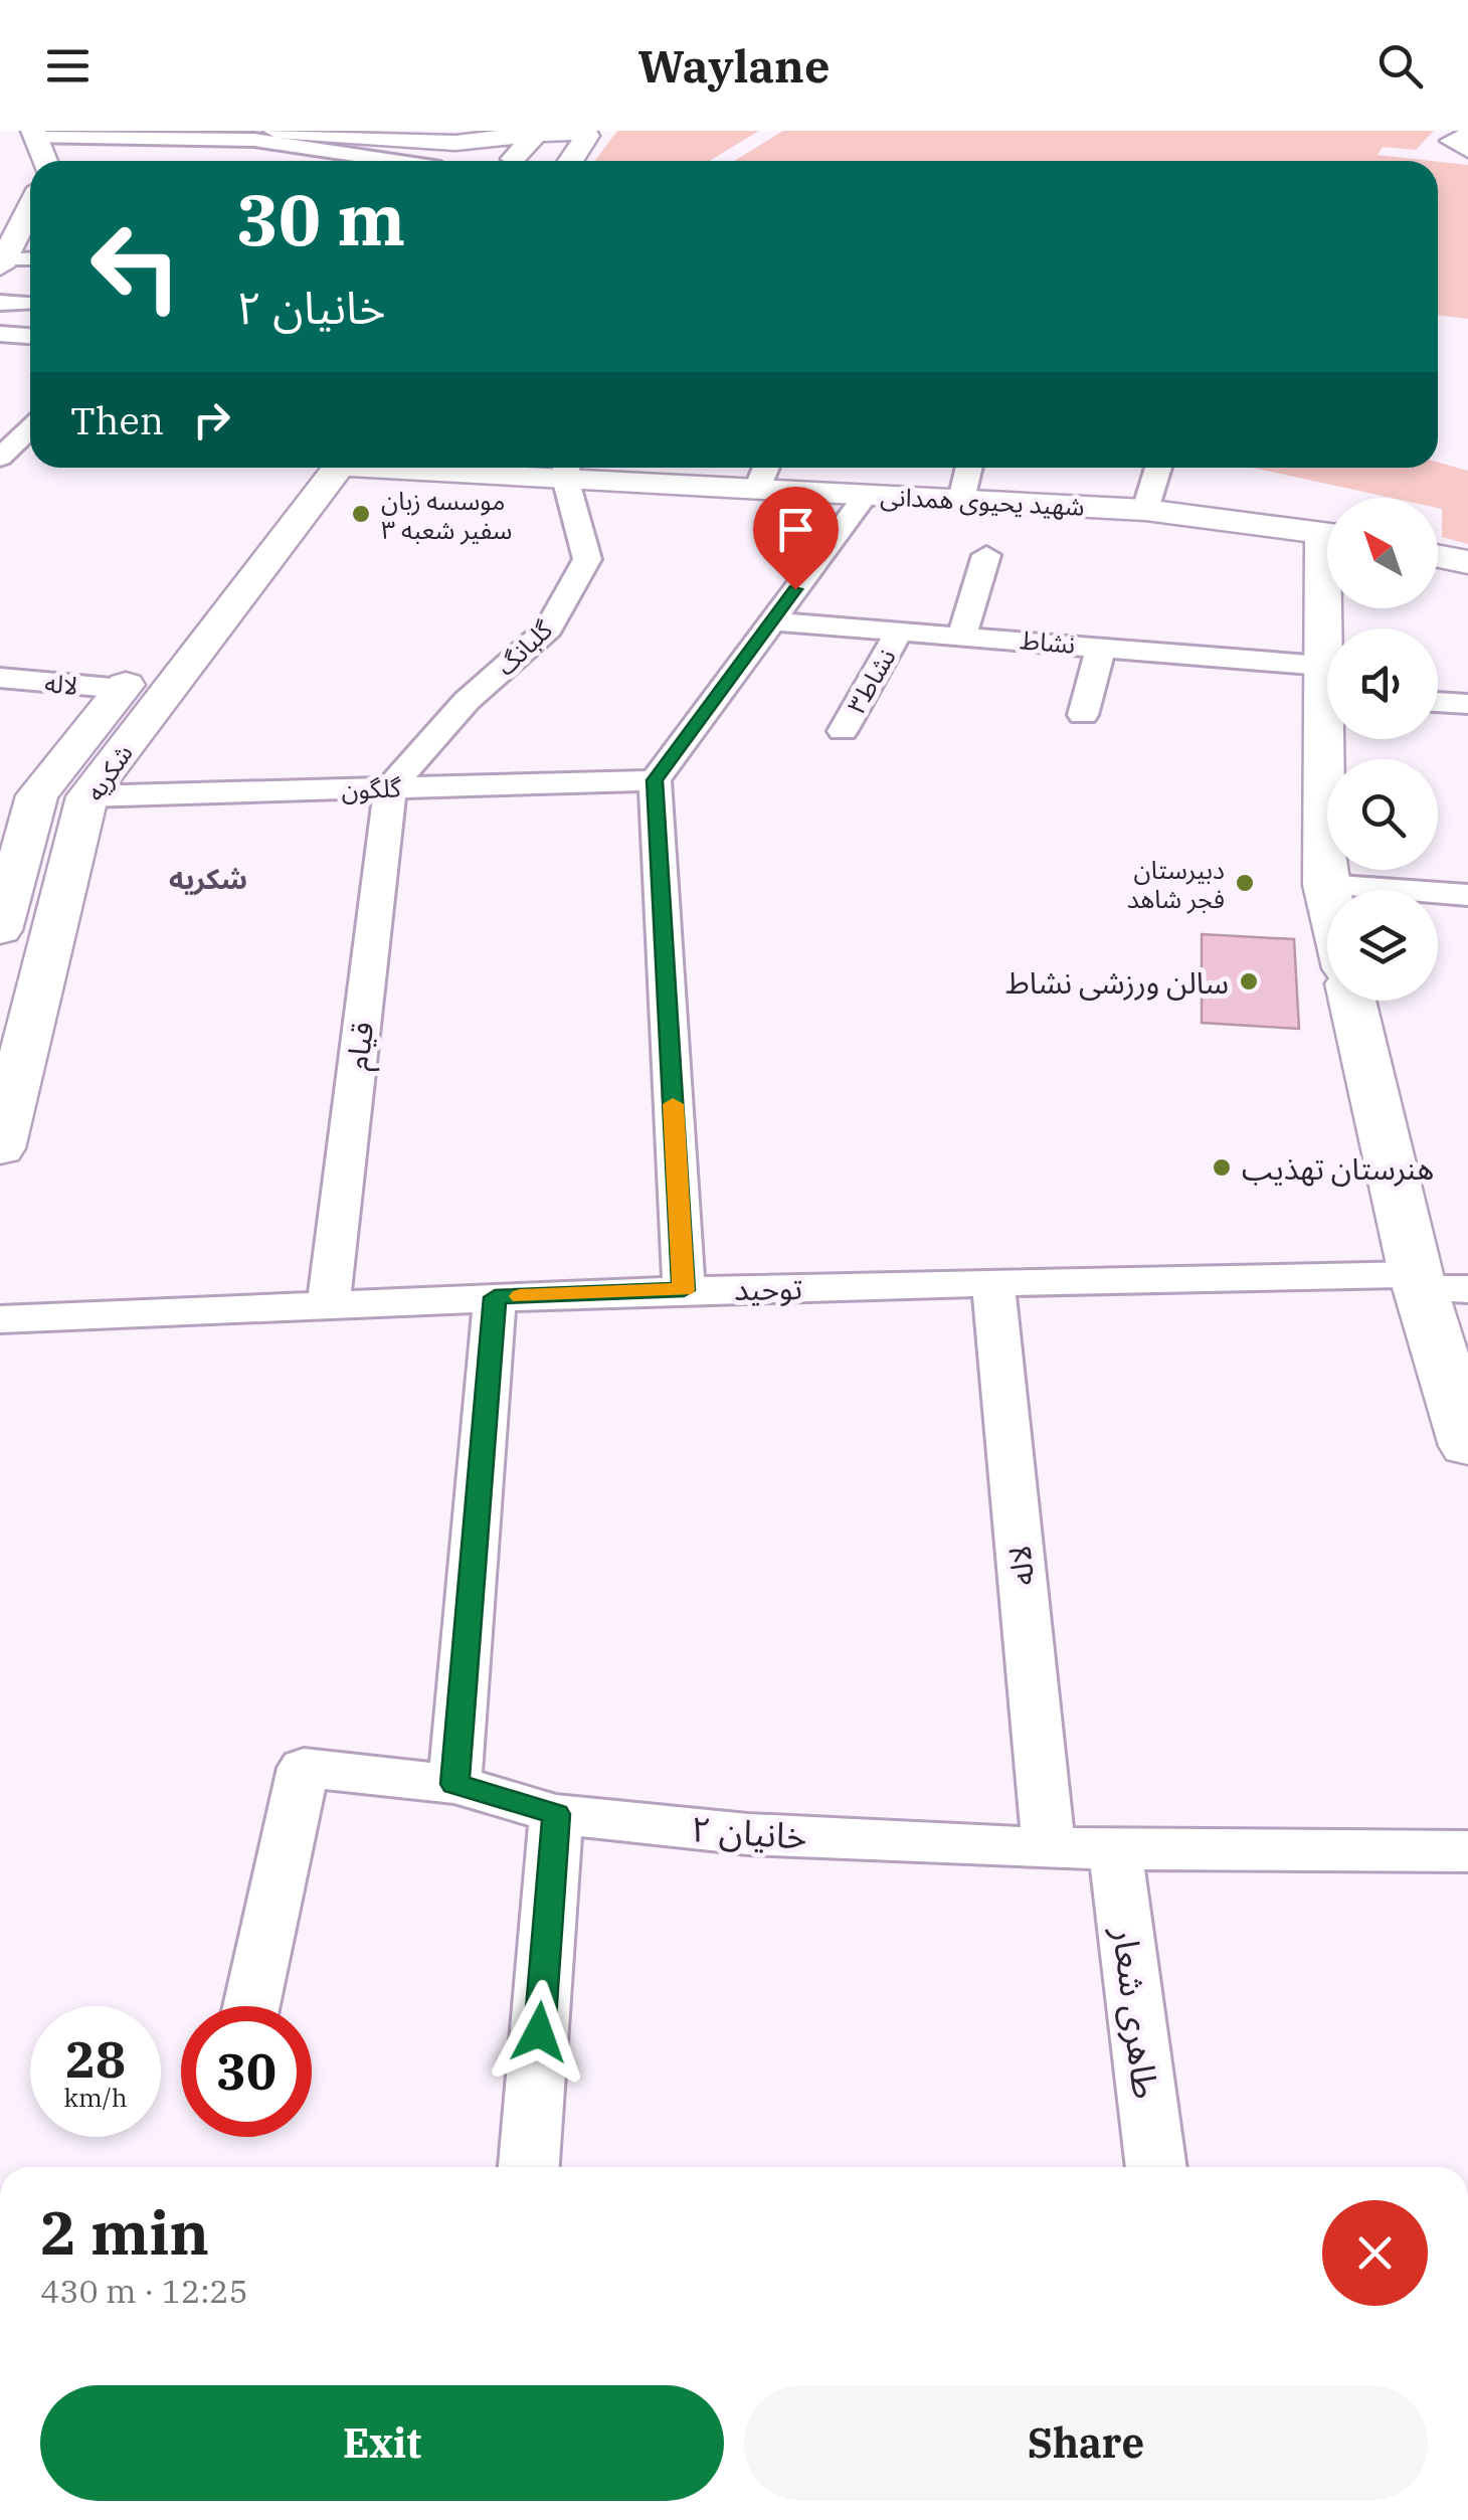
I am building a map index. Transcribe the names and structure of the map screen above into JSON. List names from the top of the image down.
{
  "streets": {
    "main road": ["شهید یحیوی همدانی", "شکریه"],
    "street": [
      "نشاط",
      "گلبانگ",
      "نشاط۳",
      "لاله",
      "گلگون",
      "قیام",
      "توحید",
      "خانیان ۲",
      "طاهری شعار"
    ]
  },
  "crossings": [
    ["شهید یحیوی همدانی", "گلبانگ"],
    ["نشاط", "نشاط۳"],
    ["گلبانگ", "گلگون"],
    ["گلبانگ", "قیام"],
    ["لاله", "شکریه"],
    ["لاله", "توحید"],
    ["لاله", "خانیان ۲"],
    ["شکریه", "گلگون"],
    ["گلگون", "قیام"],
    ["قیام", "توحید"],
    ["خانیان ۲", "طاهری شعار"]
  ],
  "districts": ["شکریه"],
  "places": [
    "موسسه زبان سفیر شعبه ۳",
    "دبیرستان فجر شاهد",
    "سالن ورزشی نشاط",
    "هنرستان تهذیب"
  ],
  "north": "top left",
  "page": {
    "header": "Waylane",
    "turn": ["30 m", "خانیان ۲"],
    "then": "Then",
    "speed": "28 km/h",
    "limit": "30",
    "heading": ["2 min", "430 m · 12:25"],
    "buttons": ["Exit", "Share"]
  }
}
